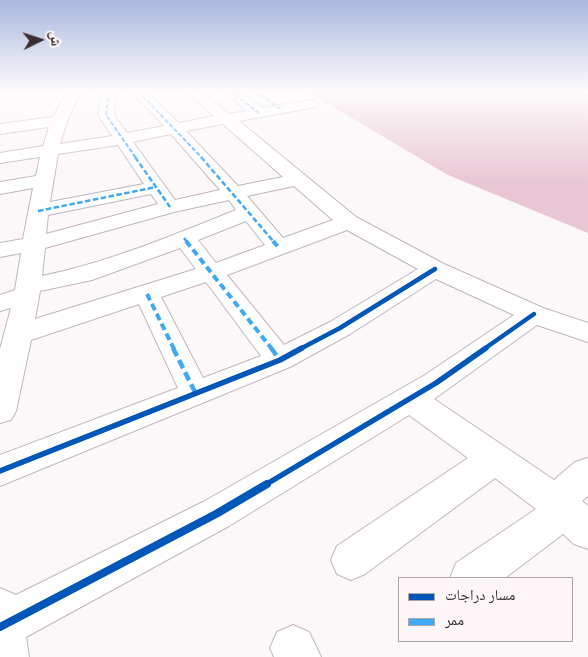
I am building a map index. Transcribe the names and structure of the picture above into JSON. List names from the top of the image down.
{
  "legend": ["مسار دراجات", "ممر"],
  "north": "right"
}
